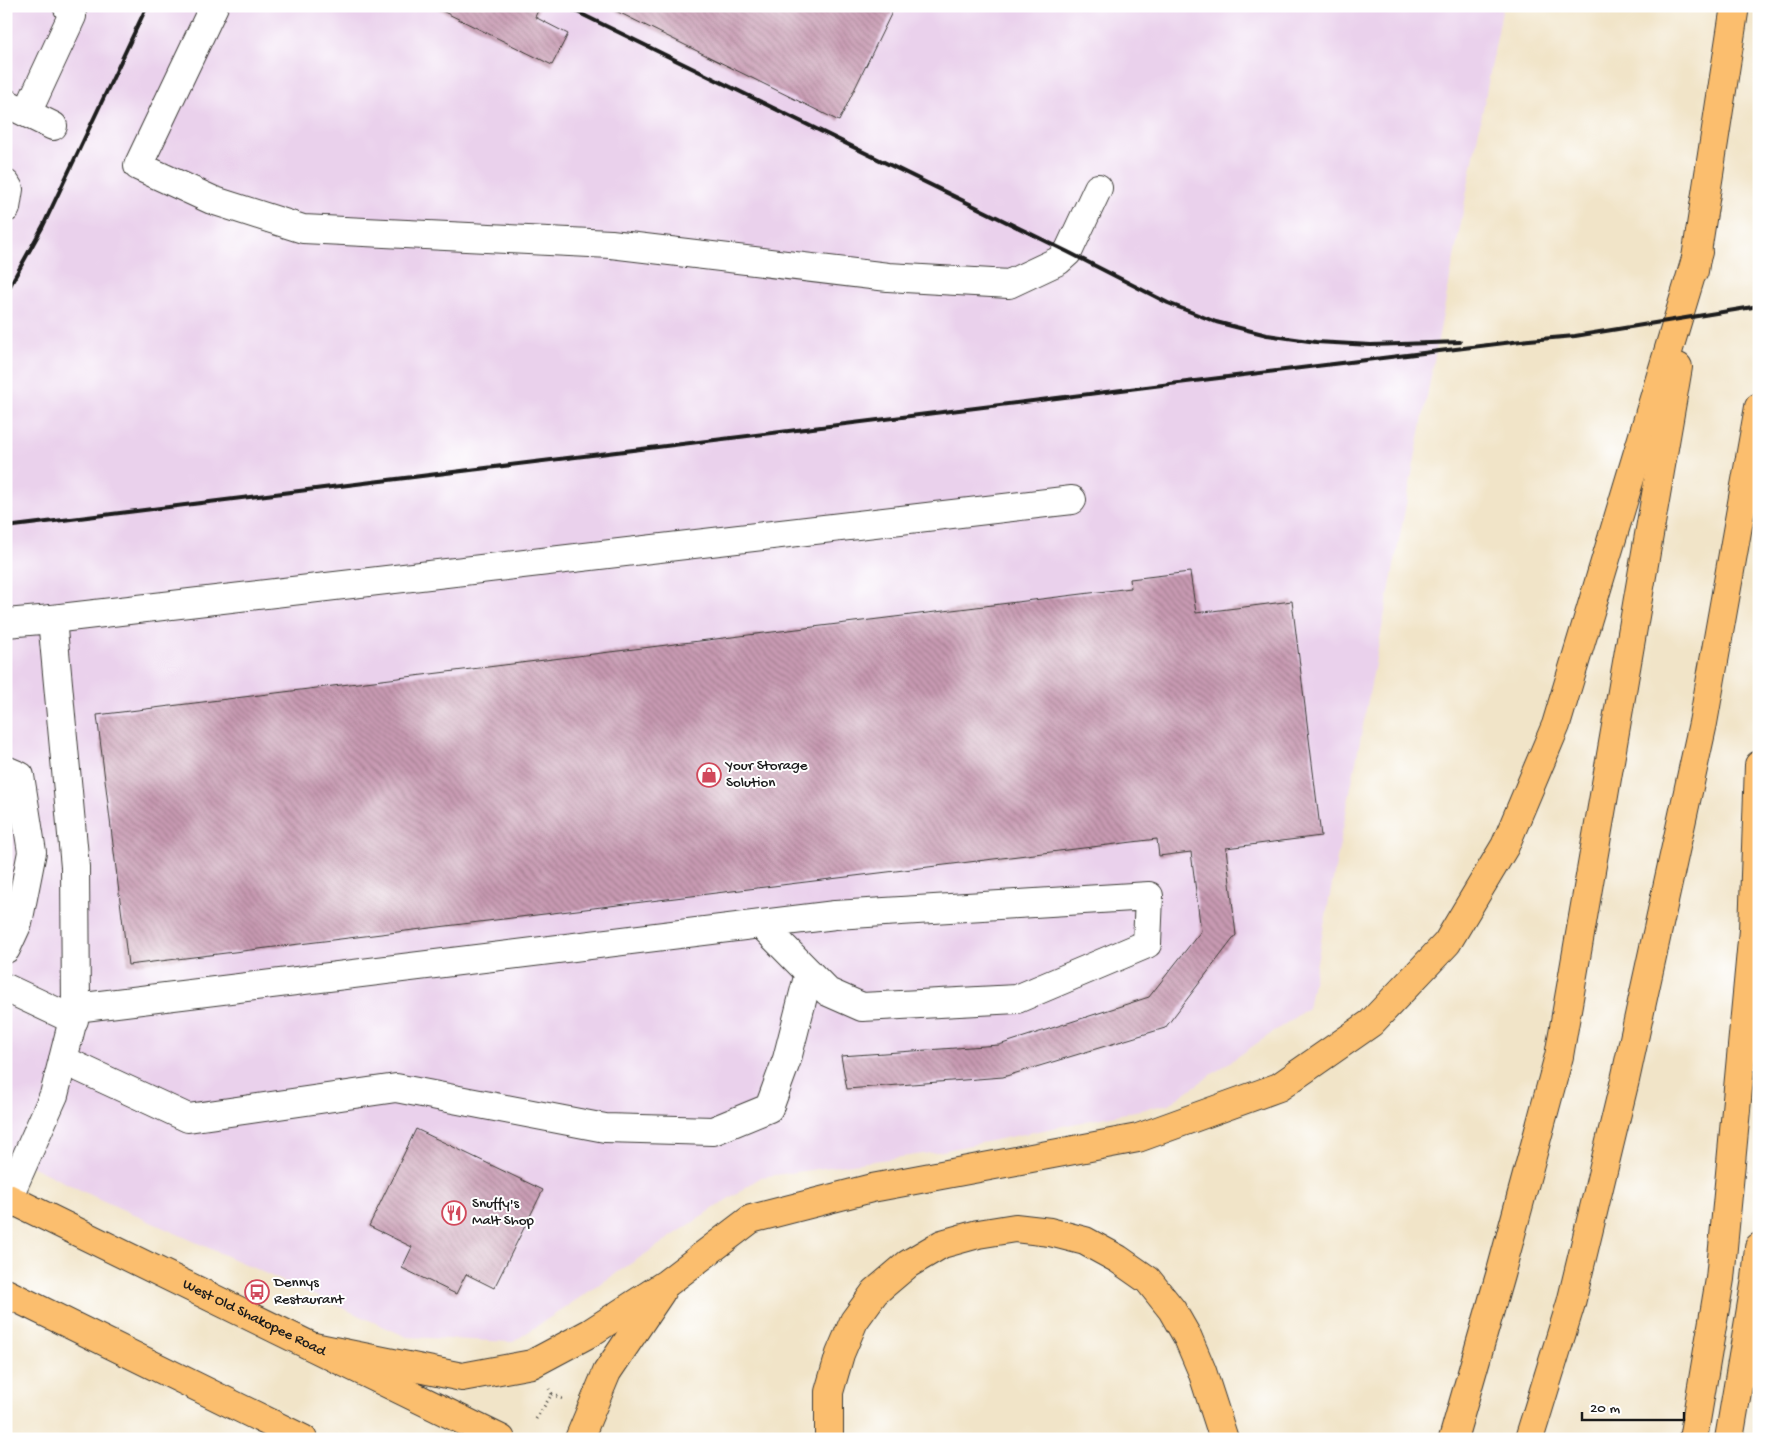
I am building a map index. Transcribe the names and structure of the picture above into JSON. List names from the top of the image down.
{
  "streets": {
    "main road": ["West Old Shakopee Road"]
  },
  "places": {
    "shop": ["Your Storage Solution"],
    "restaurant": ["Snuffy's Malt Shop"],
    "bus stop": ["Dennys Restaurant"]
  },
  "scale_bar": "20 m"
}
